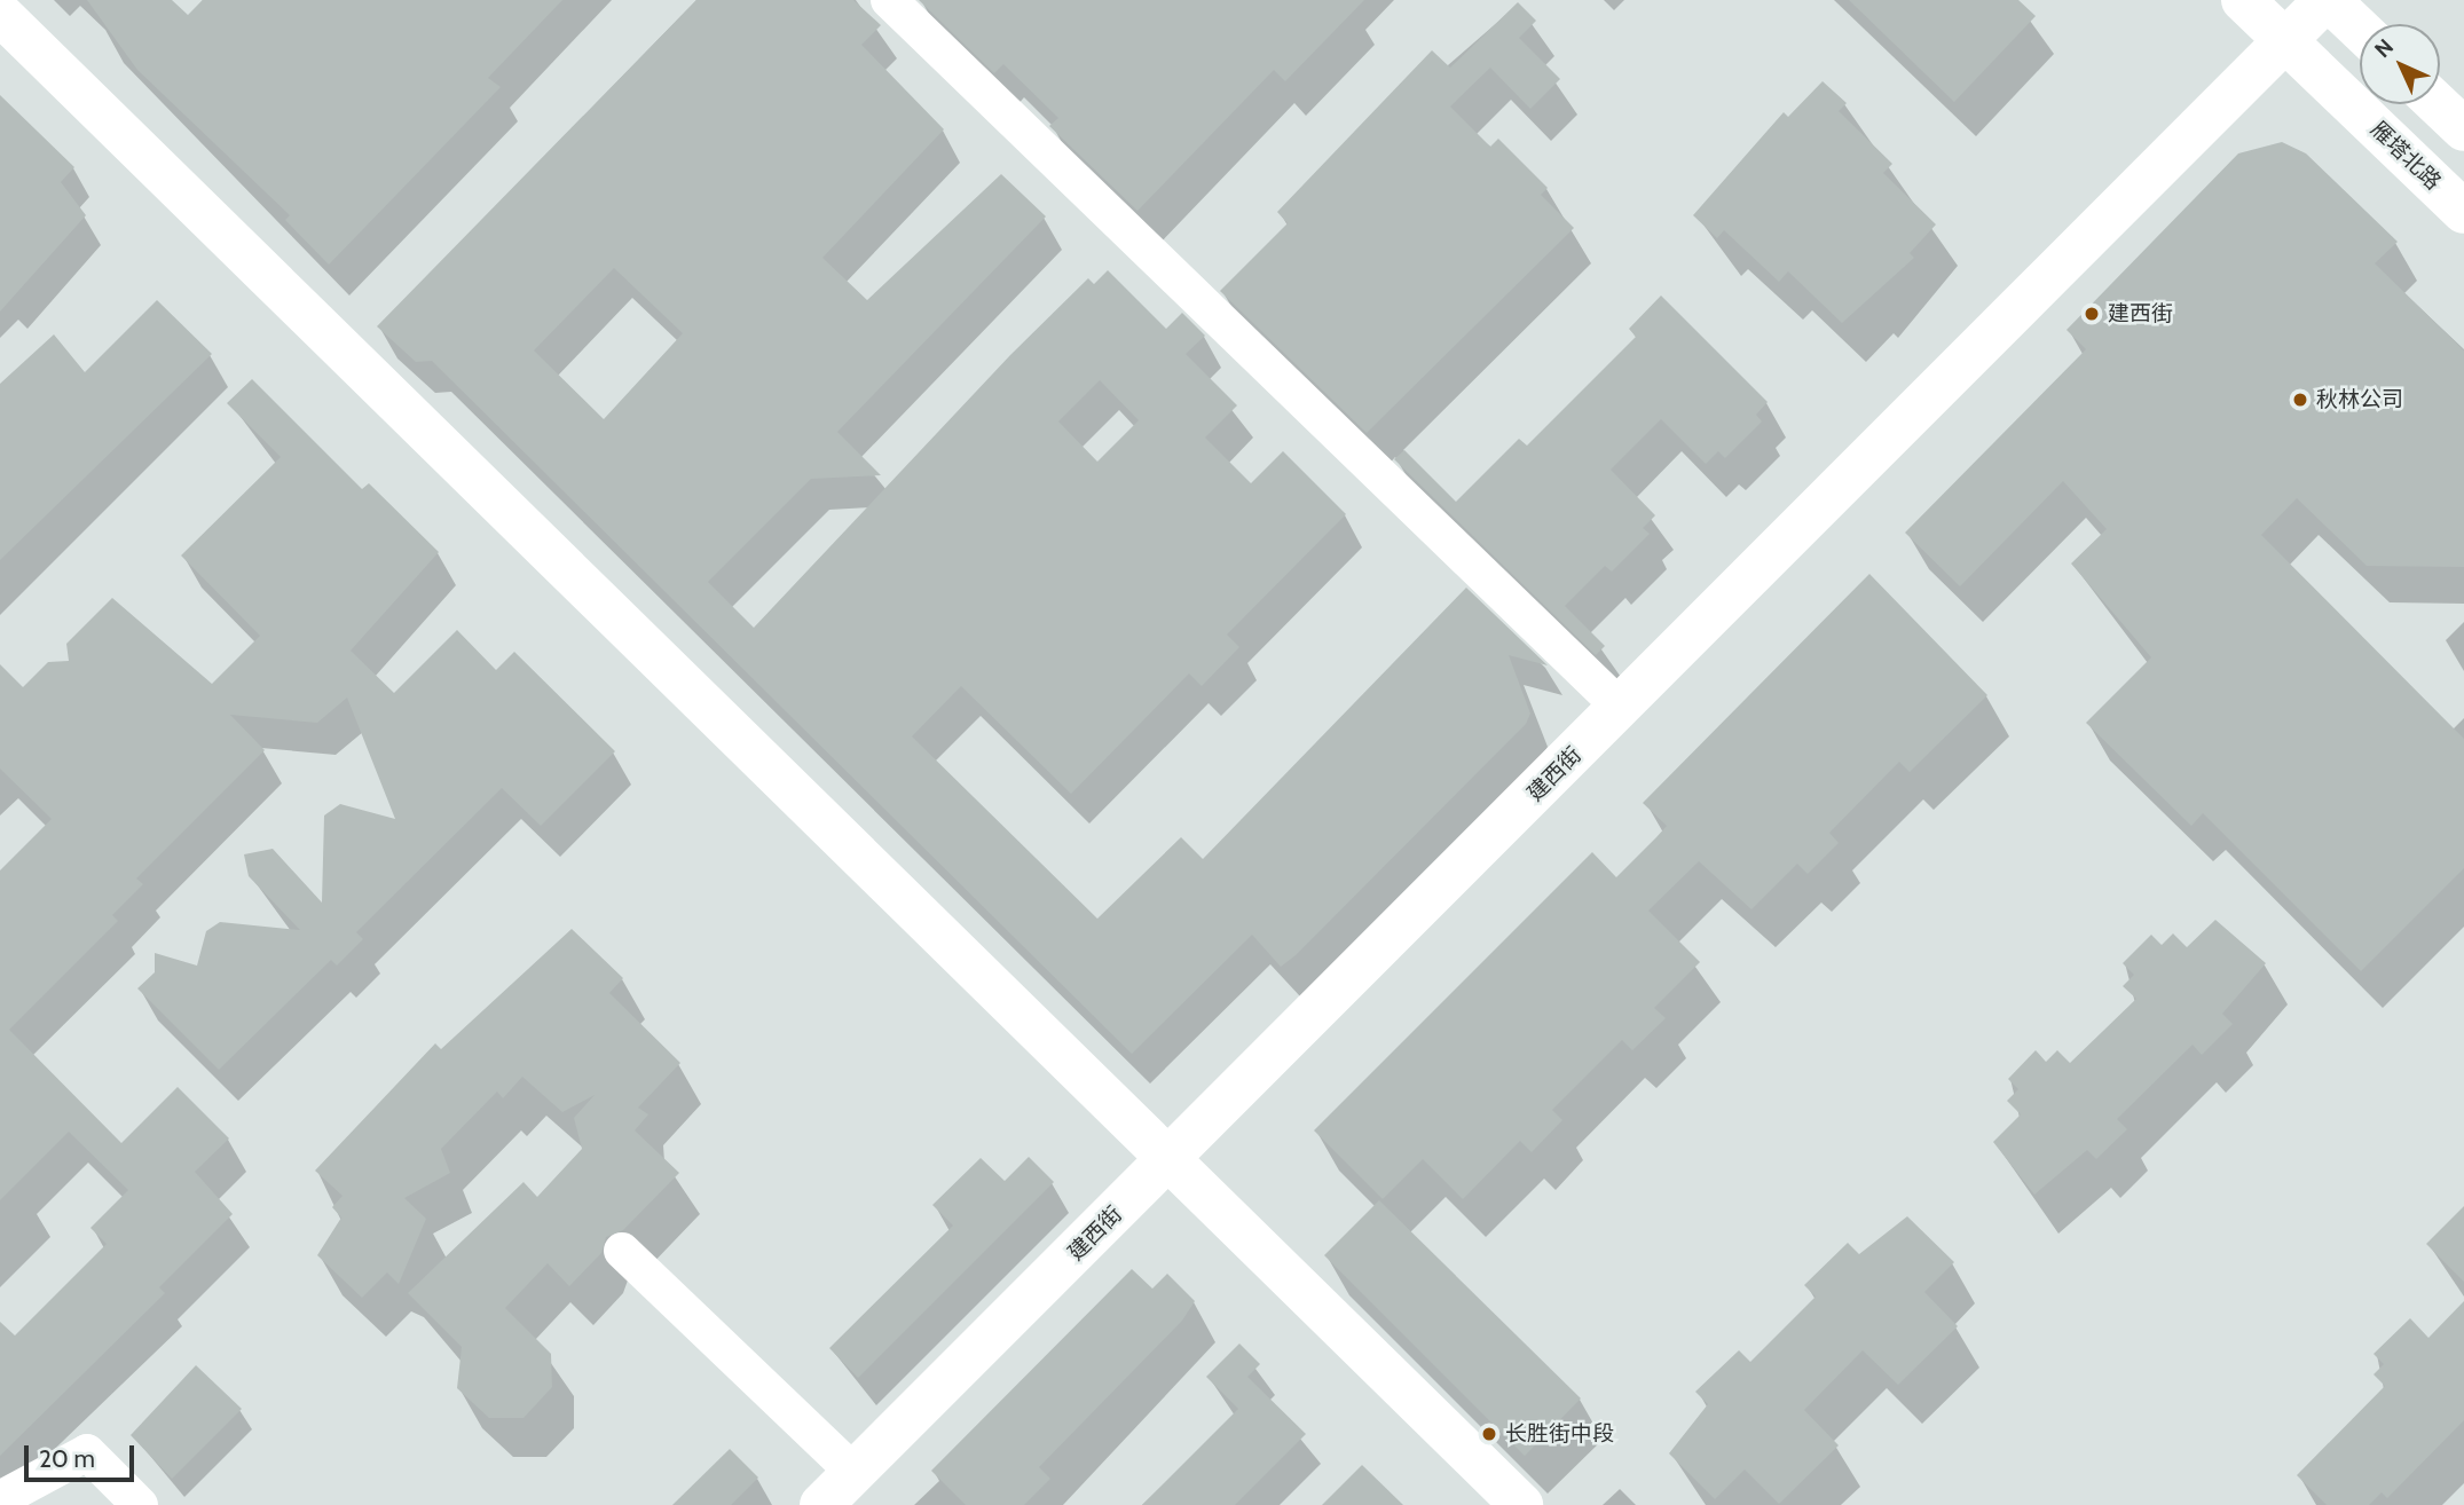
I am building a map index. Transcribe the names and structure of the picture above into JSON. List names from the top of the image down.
{
  "streets": {
    "street": ["雁塔北路", "建西街"]
  },
  "crossings": [
    ["雁塔北路", "建西街"]
  ],
  "places": ["建西街", "秋林公司", "长胜街中段"],
  "scale_bar": "20 m",
  "north": "top left"
}
